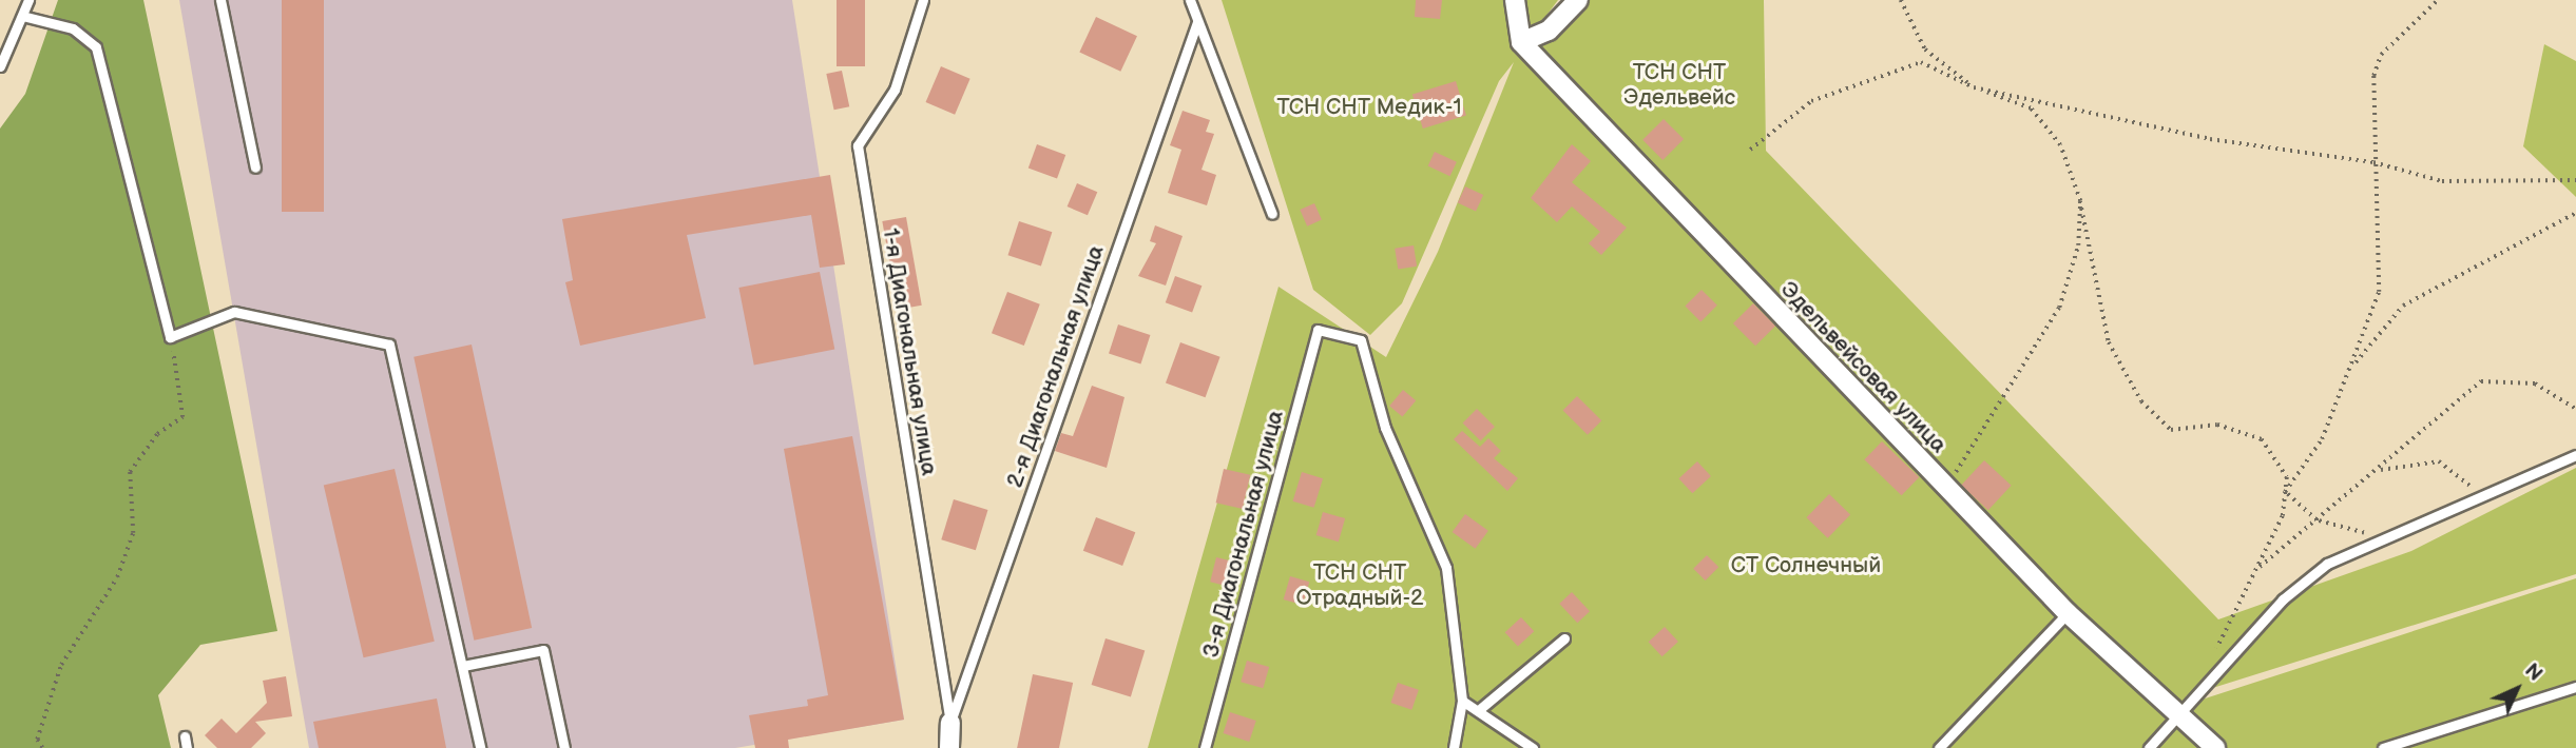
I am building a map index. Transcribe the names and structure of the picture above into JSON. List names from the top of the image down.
{
  "streets": {
    "street": ["Эдельвейсовая улица"],
    "lane": ["1-я Диагональная улица", "2-я Диагональная улица", "3-я Диагональная улица"]
  },
  "crossings": [
    ["1-я Диагональная улица", "2-я Диагональная улица"]
  ],
  "parks": [
    "ТСН СНТ Эдельвейс",
    "ТСН СНТ Медик-1",
    "СТ Солнечный",
    "ТСН СНТ Отрадный-2"
  ],
  "north": "top right"
}
